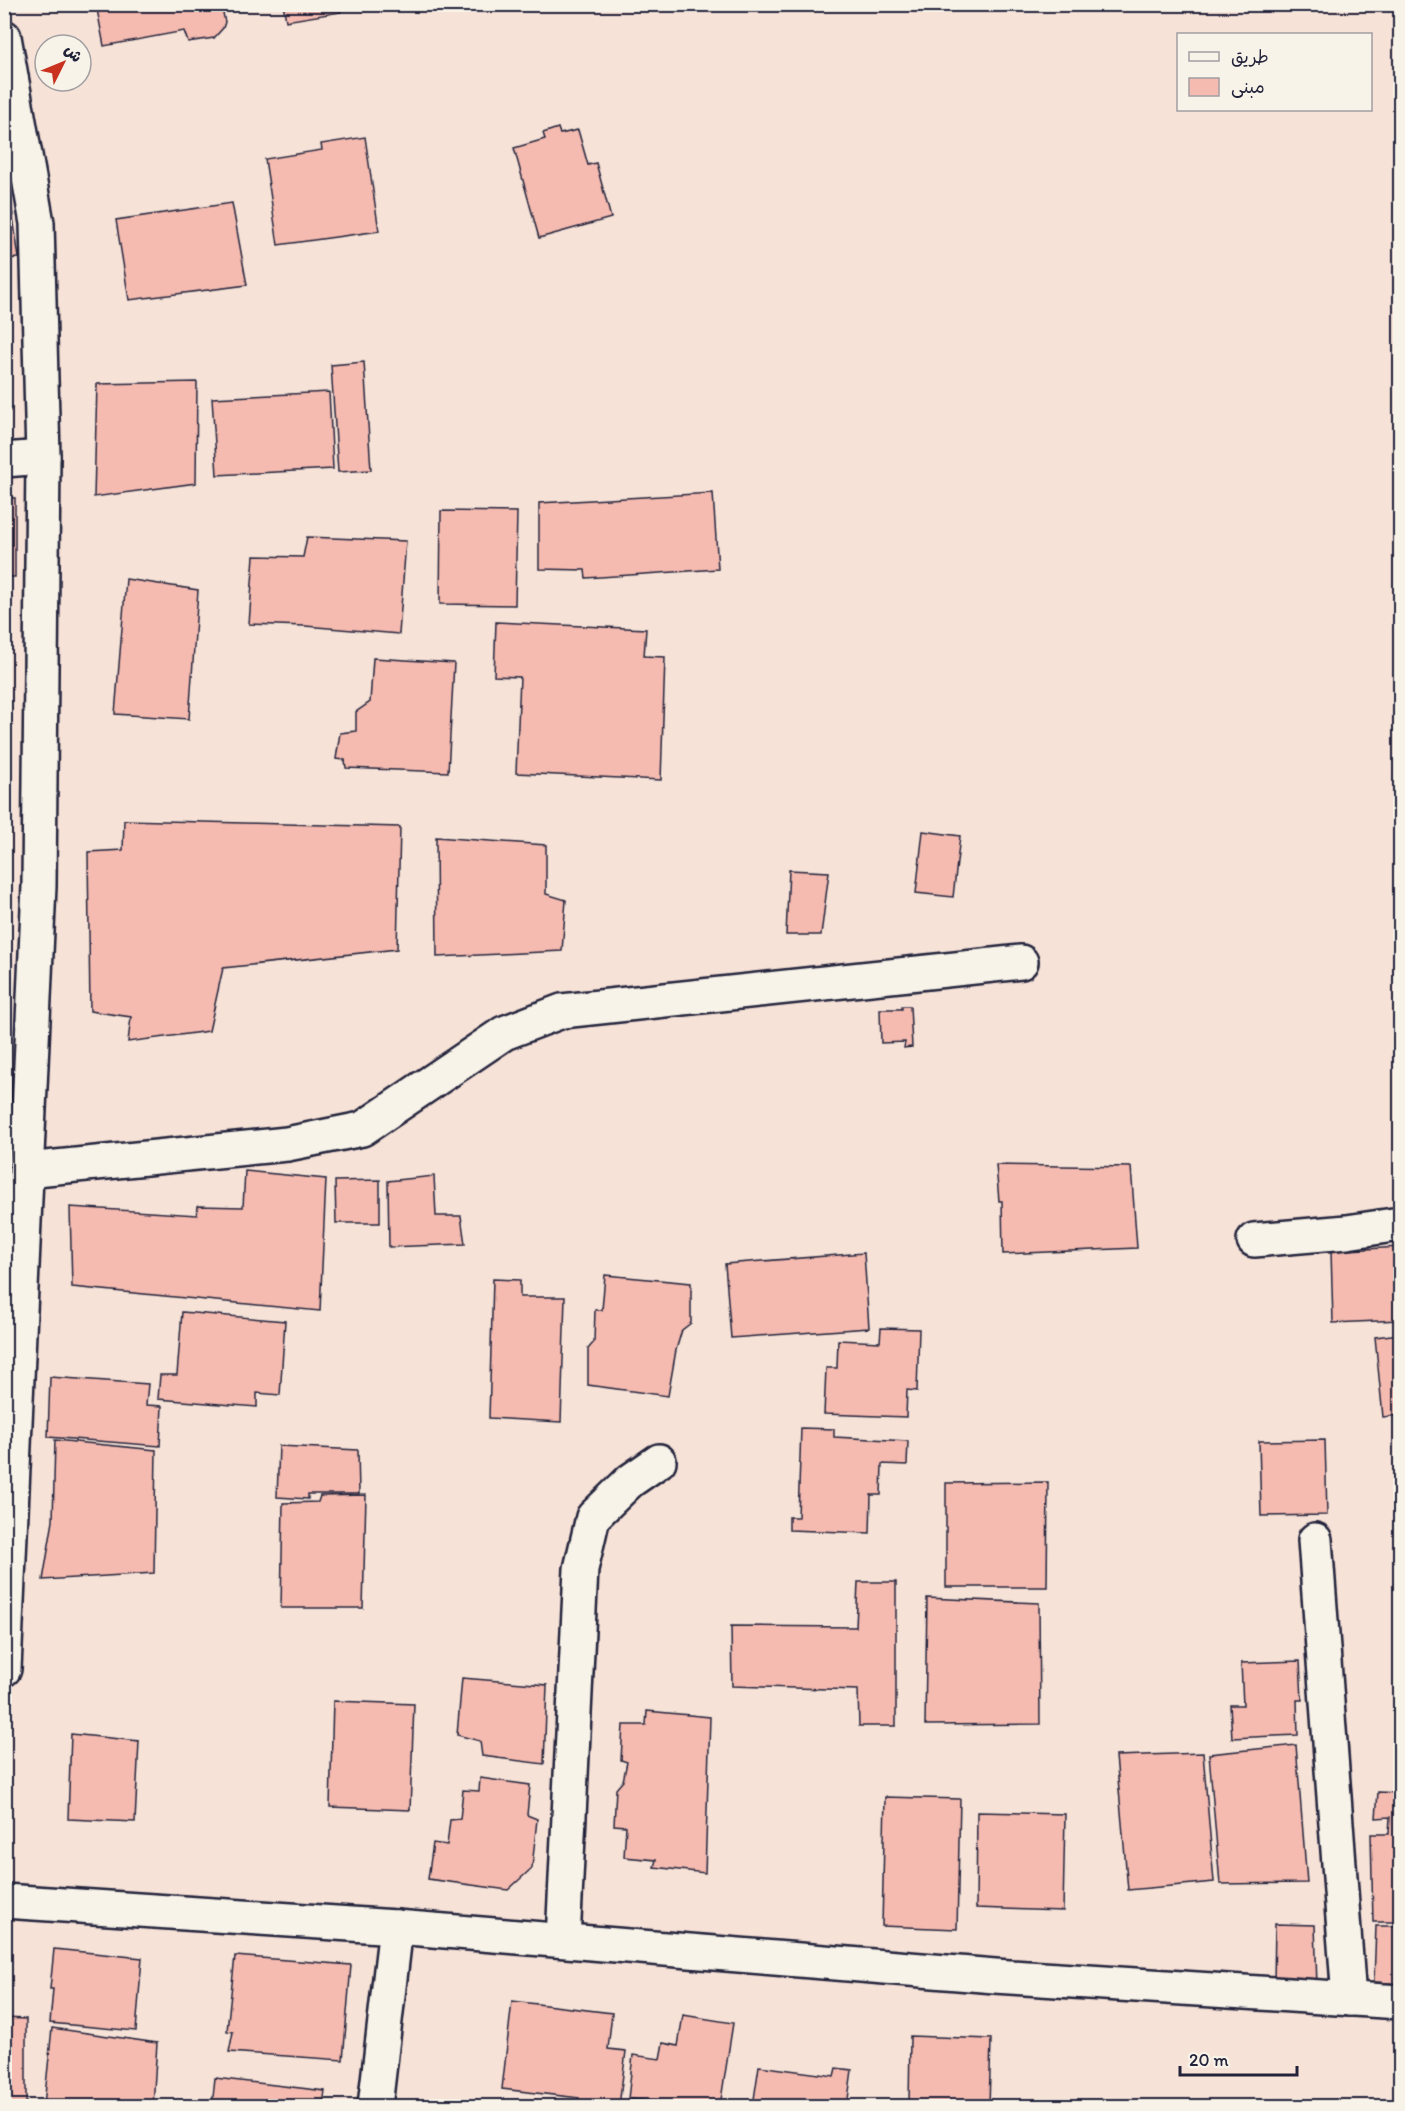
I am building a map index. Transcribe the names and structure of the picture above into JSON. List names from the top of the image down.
{
  "legend": ["طريق", "مبنى"],
  "scale_bar": "20 m",
  "north": "top right"
}
